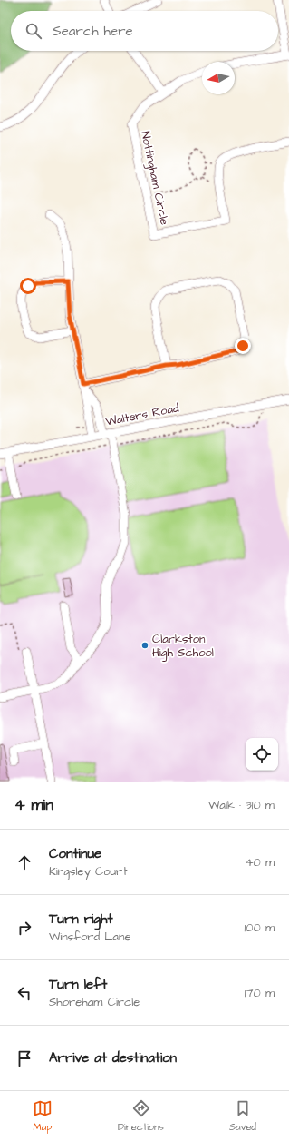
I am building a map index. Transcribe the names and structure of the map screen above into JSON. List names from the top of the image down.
{
  "streets": {
    "street": ["Nottingham Circle", "Walters Road"]
  },
  "places": ["Clarkston High School"],
  "north": "left",
  "page": {
    "search": "Search here",
    "heading": ["4 min", "Walk · 310 m"],
    "list": [
      ["Continue", "Kingsley Court", "40 m"],
      ["Turn right", "Winsford Lane", "100 m"],
      ["Turn left", "Shoreham Circle", "170 m"],
      "Arrive at destination"
    ],
    "nav": ["Map", "Directions", "Saved"]
  }
}
